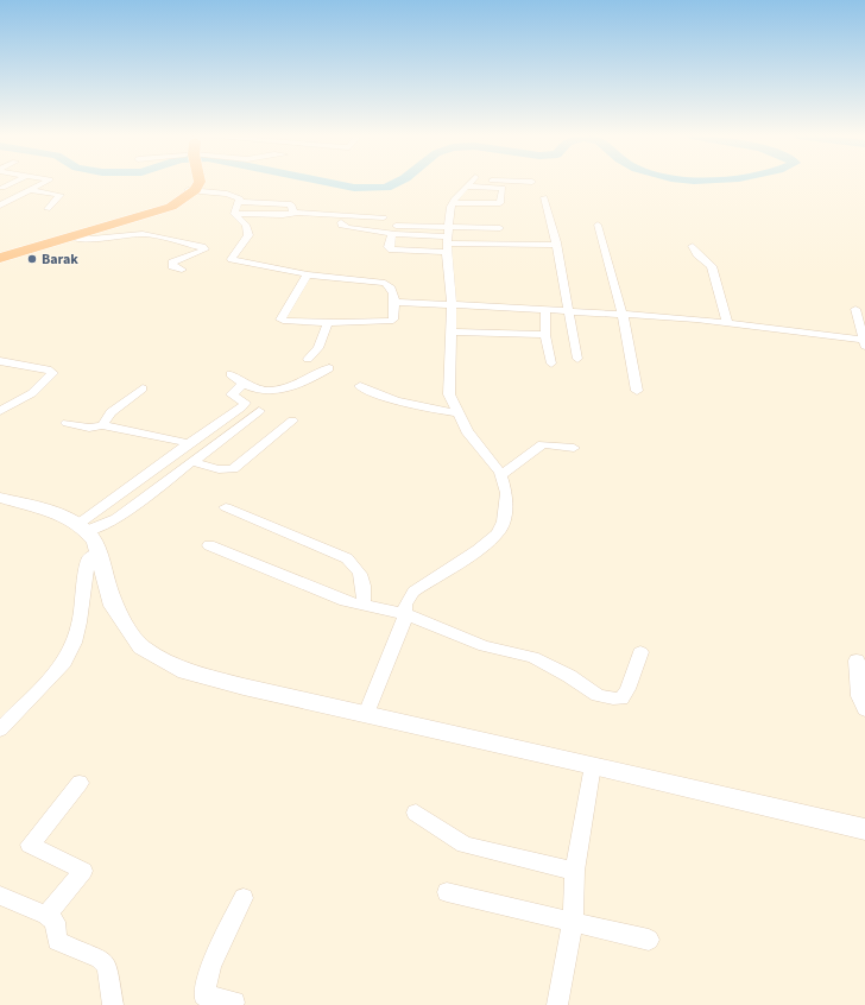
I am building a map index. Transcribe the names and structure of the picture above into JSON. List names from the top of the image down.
{
  "places": ["Barak"]
}
